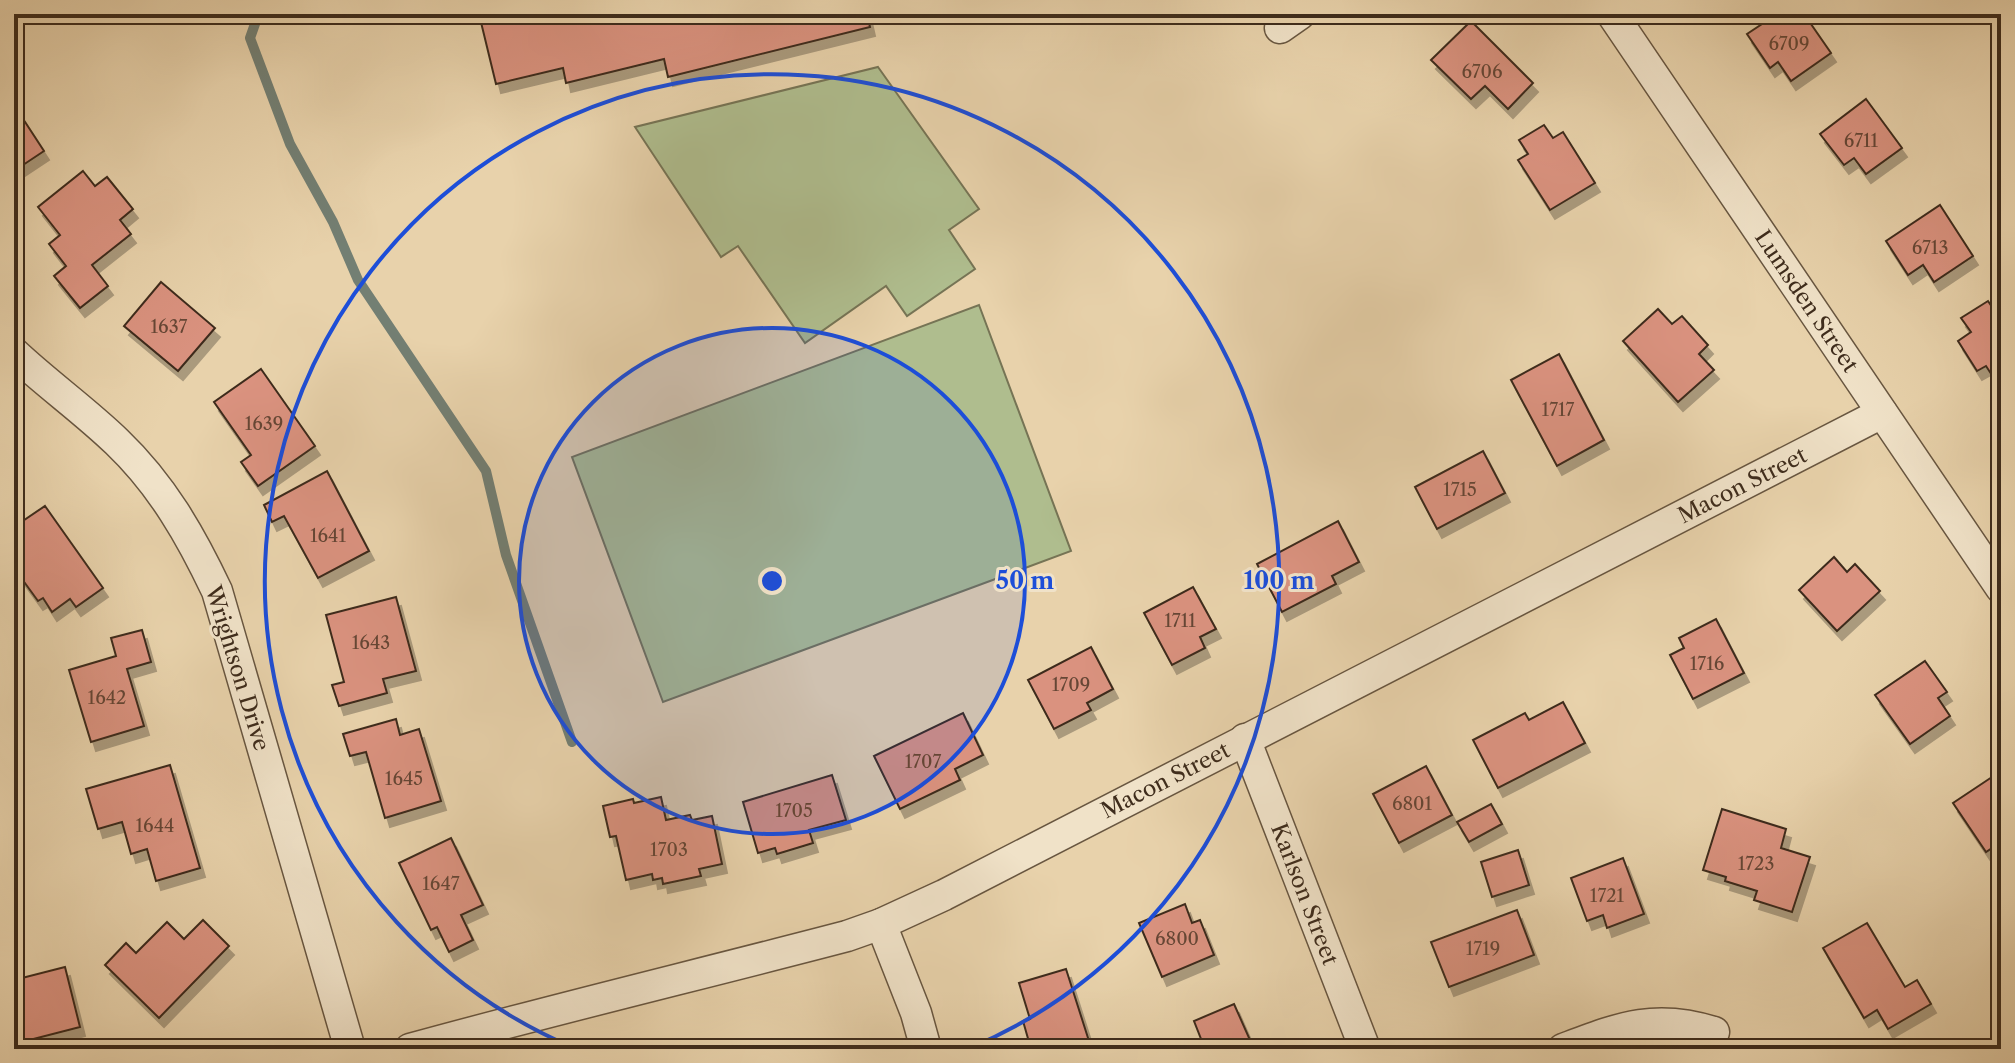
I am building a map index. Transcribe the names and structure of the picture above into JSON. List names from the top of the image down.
{
  "streets": {
    "street": [
      "Lumsden Street",
      "Macon Street",
      "Wrightson Drive",
      "Karlson Street"
    ]
  },
  "crossings": [
    ["Lumsden Street", "Macon Street"],
    ["Macon Street", "Karlson Street"]
  ],
  "house_numbers": [
    "6709",
    "6706",
    "6711",
    "6713",
    "1637",
    "1717",
    "1639",
    "1715",
    "1641",
    "1711",
    "1643",
    "1716",
    "1709",
    "1642",
    "1707",
    "1645",
    "6801",
    "1705",
    "1644",
    "1703",
    "1723",
    "1647",
    "1721",
    "6800",
    "1719"
  ],
  "rings": ["50 m", "100 m"]
}
